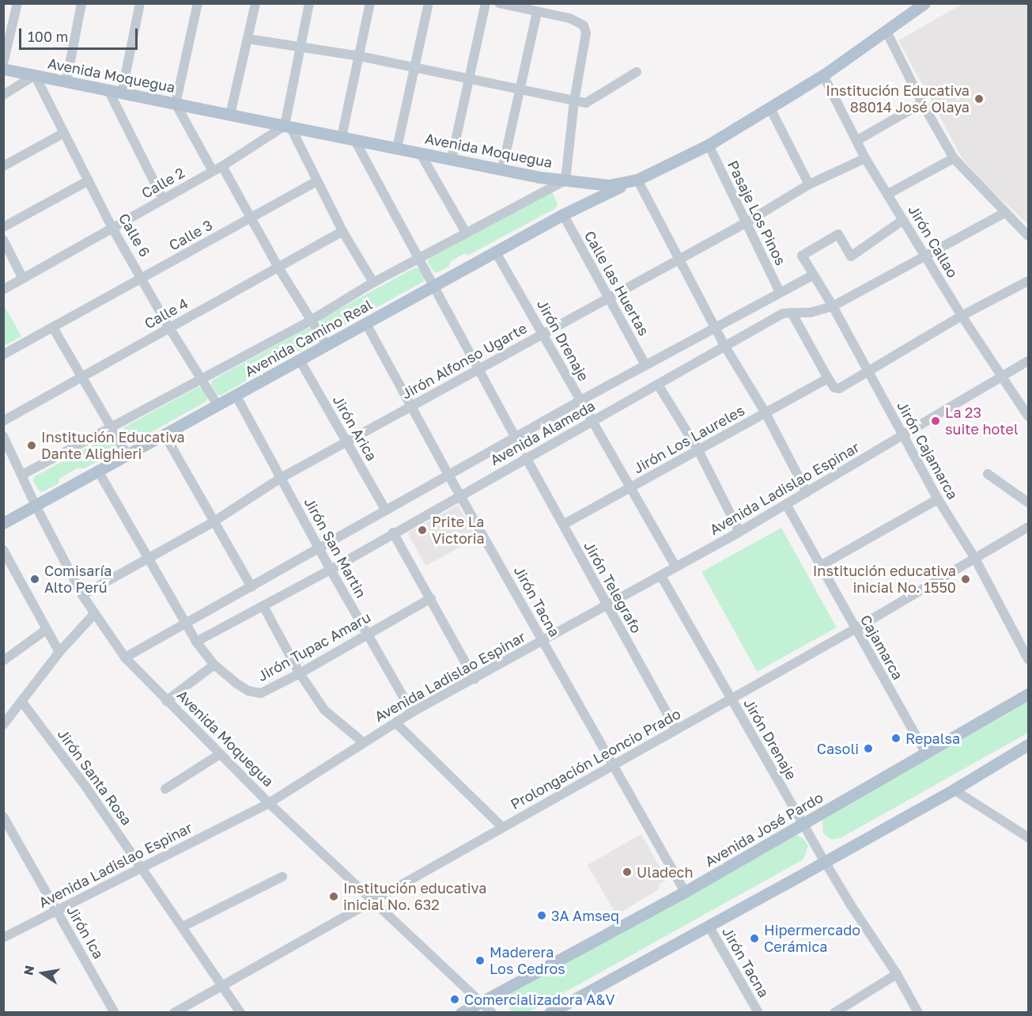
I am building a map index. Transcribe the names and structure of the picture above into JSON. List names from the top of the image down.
{
  "streets": {
    "main road": ["Avenida Moquegua", "Avenida Camino Real", "Avenida José Pardo"],
    "street": [
      "Calle 2",
      "Pasaje Los Pinos",
      "Calle 6",
      "Calle 3",
      "Jirón Callao",
      "Calle las Huertas",
      "Calle 4",
      "Jirón Drenaje",
      "Jirón Alfonso Ugarte",
      "Jirón Arica",
      "Avenida Alameda",
      "Jirón Los Laureles",
      "Jirón Cajamarca",
      "Avenida Ladislao Espinar",
      "Jirón San Martin",
      "Jirón Telegrafo",
      "Jirón Tacna",
      "Jirón Tupac Amaru",
      "Cajamarca",
      "Prolongación Leoncio Prado",
      "Jirón Santa Rosa",
      "Jirón Ica"
    ]
  },
  "crossings": [
    ["Avenida Moquegua", "Calle 2"],
    ["Avenida Moquegua", "Pasaje Los Pinos"],
    ["Avenida Moquegua", "Calle 6"],
    ["Avenida Moquegua", "Jirón Callao"],
    ["Avenida Moquegua", "Avenida Camino Real"],
    ["Avenida Moquegua", "Jirón Alfonso Ugarte"],
    ["Avenida Moquegua", "Avenida Alameda"],
    ["Avenida Moquegua", "Avenida Ladislao Espinar"],
    ["Avenida Moquegua", "Prolongación Leoncio Prado"],
    ["Avenida Moquegua", "Avenida José Pardo"],
    ["Calle 2", "Calle 6"],
    ["Pasaje Los Pinos", "Jirón Alfonso Ugarte"],
    ["Pasaje Los Pinos", "Avenida Alameda"],
    ["Calle 6", "Calle 3"],
    ["Calle 6", "Calle 4"],
    ["Calle 6", "Avenida Camino Real"],
    ["Jirón Callao", "Jirón Alfonso Ugarte"],
    ["Jirón Callao", "Avenida Alameda"],
    ["Jirón Callao", "Jirón Cajamarca"],
    ["Jirón Callao", "Avenida Ladislao Espinar"],
    ["Calle las Huertas", "Avenida Camino Real"],
    ["Calle las Huertas", "Jirón Alfonso Ugarte"],
    ["Calle las Huertas", "Avenida Alameda"],
    ["Avenida Camino Real", "Jirón Drenaje"],
    ["Avenida Camino Real", "Jirón Arica"],
    ["Avenida Camino Real", "Jirón San Martin"],
    ["Avenida Camino Real", "Jirón Tacna"],
    ["Jirón Drenaje", "Jirón Alfonso Ugarte"],
    ["Jirón Drenaje", "Avenida Alameda"],
    ["Jirón Drenaje", "Jirón Los Laureles"],
    ["Jirón Drenaje", "Avenida Ladislao Espinar"],
    ["Jirón Drenaje", "Prolongación Leoncio Prado"],
    ["Jirón Drenaje", "Avenida José Pardo"],
    ["Jirón Alfonso Ugarte", "Jirón Arica"],
    ["Jirón Alfonso Ugarte", "Jirón San Martin"],
    ["Jirón Alfonso Ugarte", "Jirón Tacna"],
    ["Jirón Arica", "Avenida Alameda"],
    ["Avenida Alameda", "Jirón Cajamarca"],
    ["Avenida Alameda", "Jirón San Martin"],
    ["Avenida Alameda", "Jirón Telegrafo"],
    ["Avenida Alameda", "Jirón Tacna"],
    ["Avenida Alameda", "Jirón Tupac Amaru"],
    ["Jirón Los Laureles", "Jirón Telegrafo"],
    ["Jirón Cajamarca", "Avenida Ladislao Espinar"],
    ["Jirón Cajamarca", "Prolongación Leoncio Prado"],
    ["Avenida Ladislao Espinar", "Jirón San Martin"],
    ["Avenida Ladislao Espinar", "Jirón Telegrafo"],
    ["Avenida Ladislao Espinar", "Jirón Tacna"],
    ["Avenida Ladislao Espinar", "Cajamarca"],
    ["Avenida Ladislao Espinar", "Jirón Santa Rosa"],
    ["Avenida Ladislao Espinar", "Jirón Ica"],
    ["Jirón San Martin", "Jirón Tupac Amaru"],
    ["Jirón Telegrafo", "Prolongación Leoncio Prado"],
    ["Jirón Tacna", "Prolongación Leoncio Prado"],
    ["Jirón Tacna", "Avenida José Pardo"],
    ["Cajamarca", "Prolongación Leoncio Prado"],
    ["Cajamarca", "Avenida José Pardo"],
    ["Prolongación Leoncio Prado", "Jirón Santa Rosa"]
  ],
  "places": [
    "Institución Educativa 88014 José Olaya",
    "La 23 suite hotel",
    "Institución Educativa Dante Alighieri",
    "Prite La Victoria",
    "Comisaría Alto Perú",
    "Institución educativa inicial No. 1550",
    "Repalsa",
    "Casoli",
    "Uladech",
    "Institución educativa inicial No. 632",
    "3A Amseq",
    "Hipermercado Cerámica",
    "Maderera Los Cedros",
    "Comercializadora A&V"
  ],
  "scale_bar": "100 m",
  "north": "left"
}
